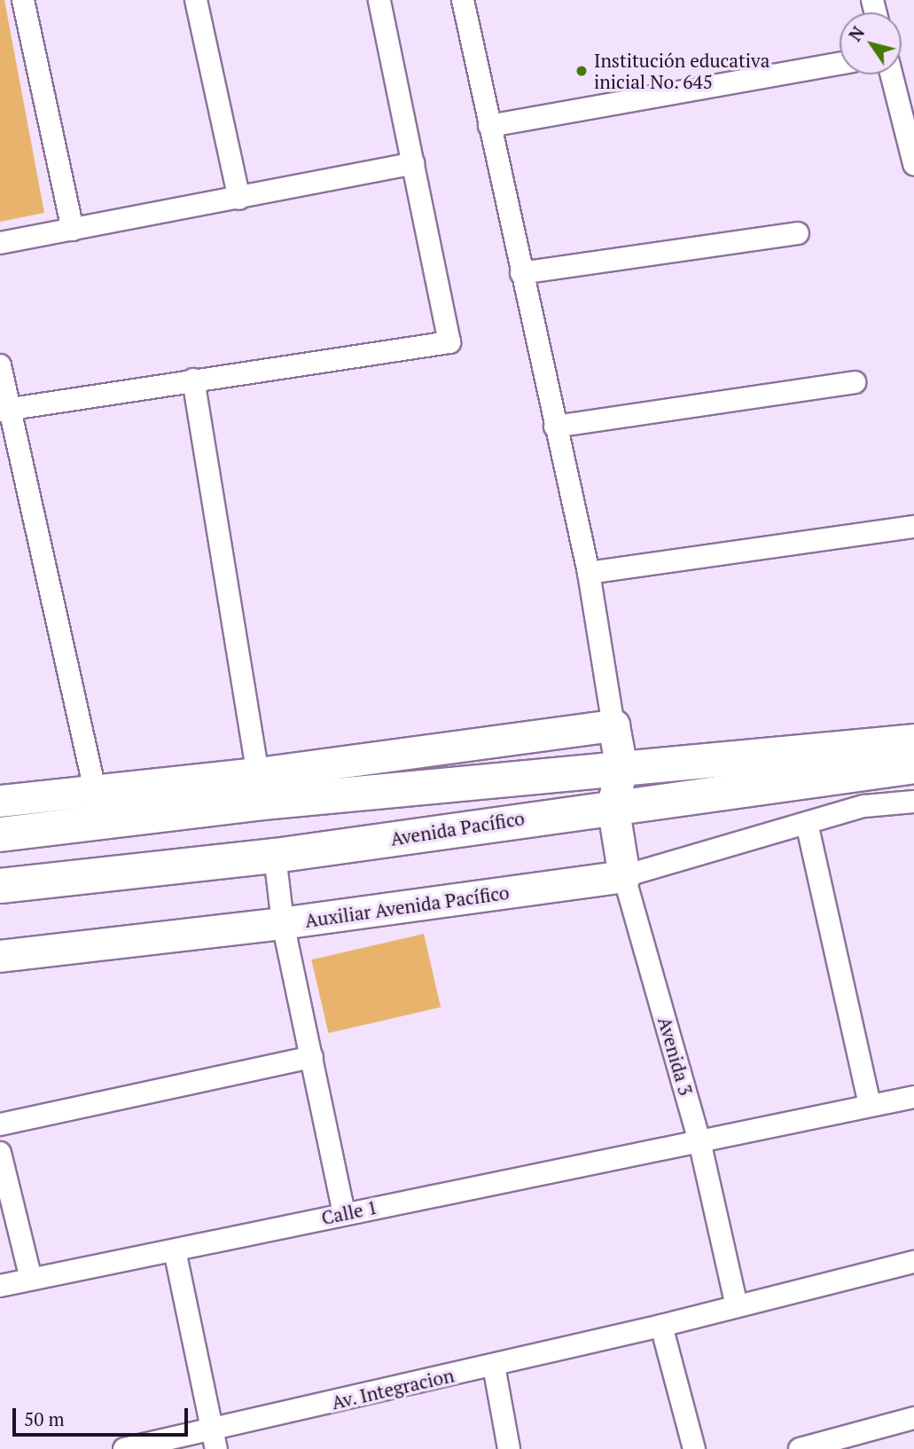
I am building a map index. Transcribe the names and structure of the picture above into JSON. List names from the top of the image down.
{
  "streets": {
    "main road": ["Avenida Pacífico", "Auxiliar Avenida Pacífico", "Avenida 3"],
    "street": ["Calle 1", "Av. Integracion"]
  },
  "crossings": [
    ["Avenida Pacífico", "Avenida 3"],
    ["Auxiliar Avenida Pacífico", "Avenida 3"],
    ["Avenida 3", "Calle 1"],
    ["Avenida 3", "Av. Integracion"]
  ],
  "places": ["Institución educativa inicial No. 645"],
  "scale_bar": "50 m",
  "north": "top left"
}
